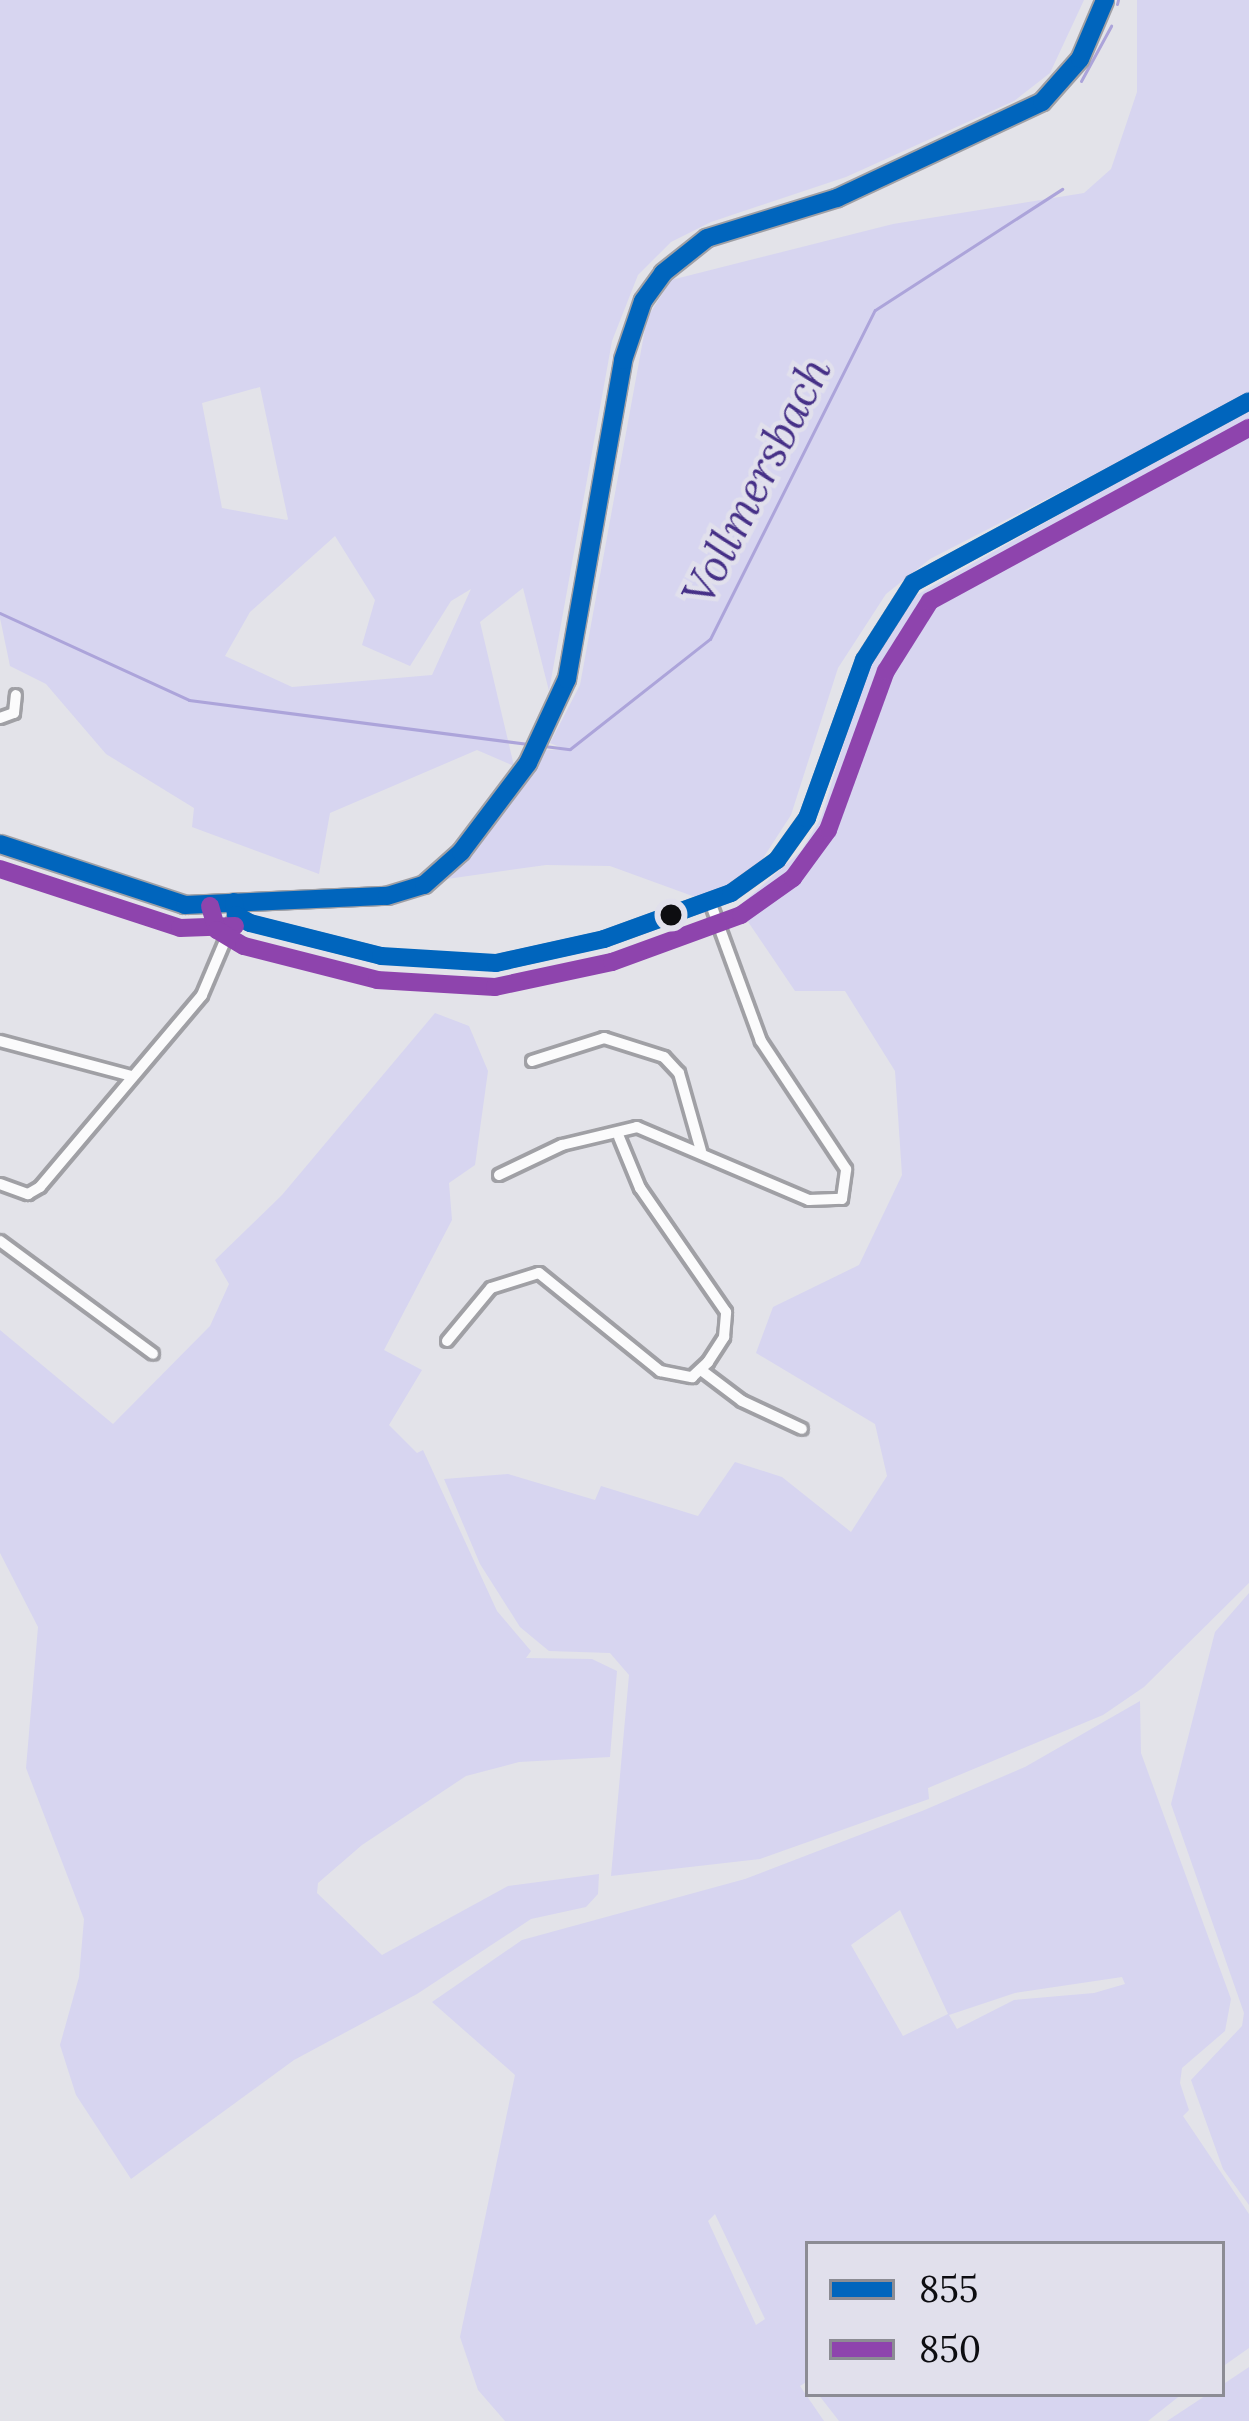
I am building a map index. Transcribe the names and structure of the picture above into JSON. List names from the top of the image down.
{
  "water": ["Vollmersbach"],
  "lines": ["transit line 855", "transit line 850"],
  "legend": ["855", "850"]
}
